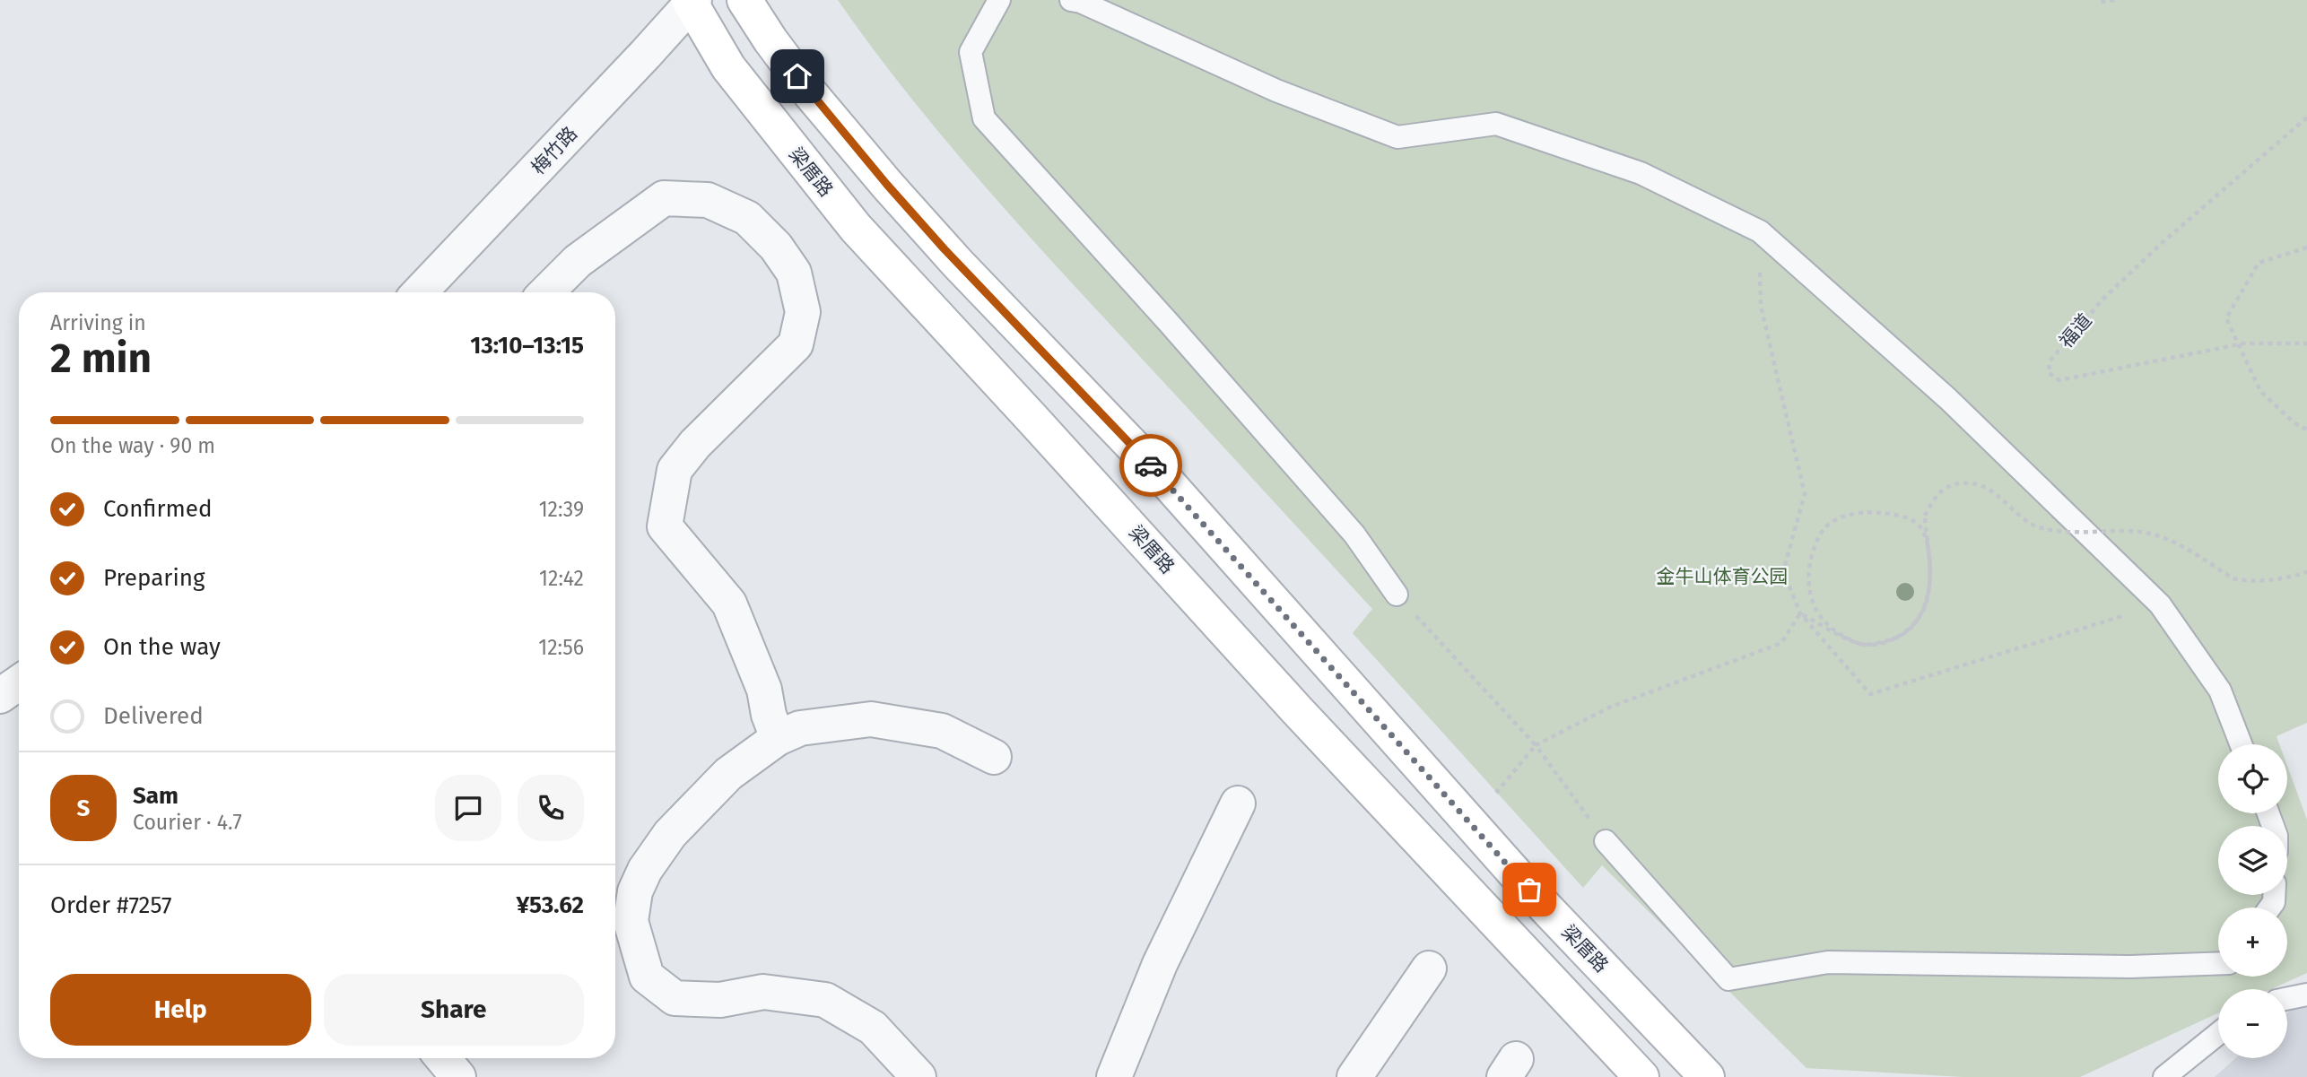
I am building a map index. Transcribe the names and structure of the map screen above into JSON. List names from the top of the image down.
{
  "streets": {
    "main road": ["梁厝路"],
    "street": ["梅竹路"],
    "path": ["福道"]
  },
  "crossings": [
    ["梅竹路", "梁厝路"]
  ],
  "parks": ["金牛山体育公园"],
  "page": {
    "heading": ["2 min", "Arriving in", "13:10–13:15"],
    "panel": [
      "Sam",
      "Courier · 4.7",
      "Order #7257",
      "¥53.62"
    ],
    "bar": "On the way · 90 m",
    "list": [
      ["Confirmed", "12:39"],
      ["Preparing", "12:42"],
      ["On the way", "12:56"],
      "Delivered"
    ],
    "map_buttons": ["+", "−"],
    "round": "S",
    "buttons": ["Help", "Share"]
  }
}
